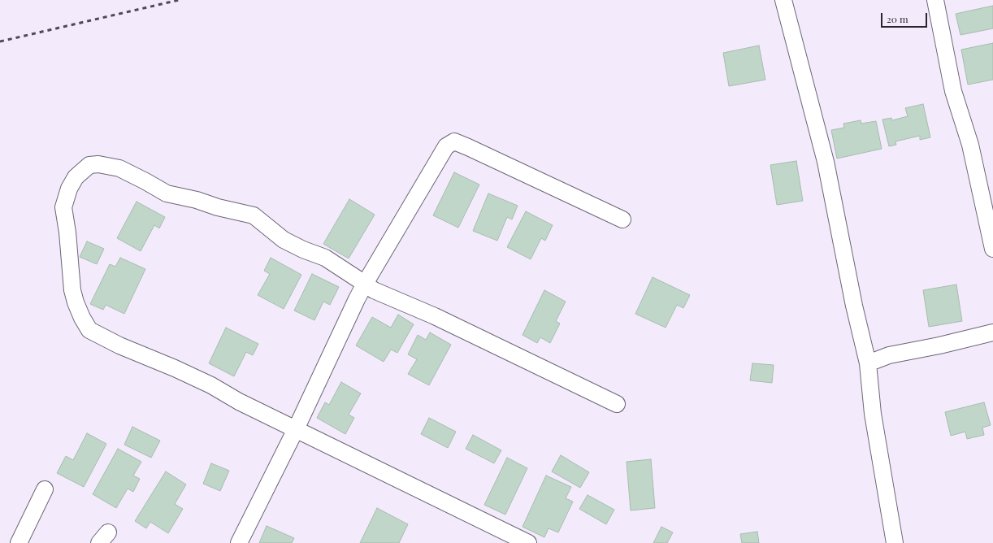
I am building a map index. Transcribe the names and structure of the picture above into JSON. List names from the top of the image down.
{
  "scale_bar": "20 m"
}
